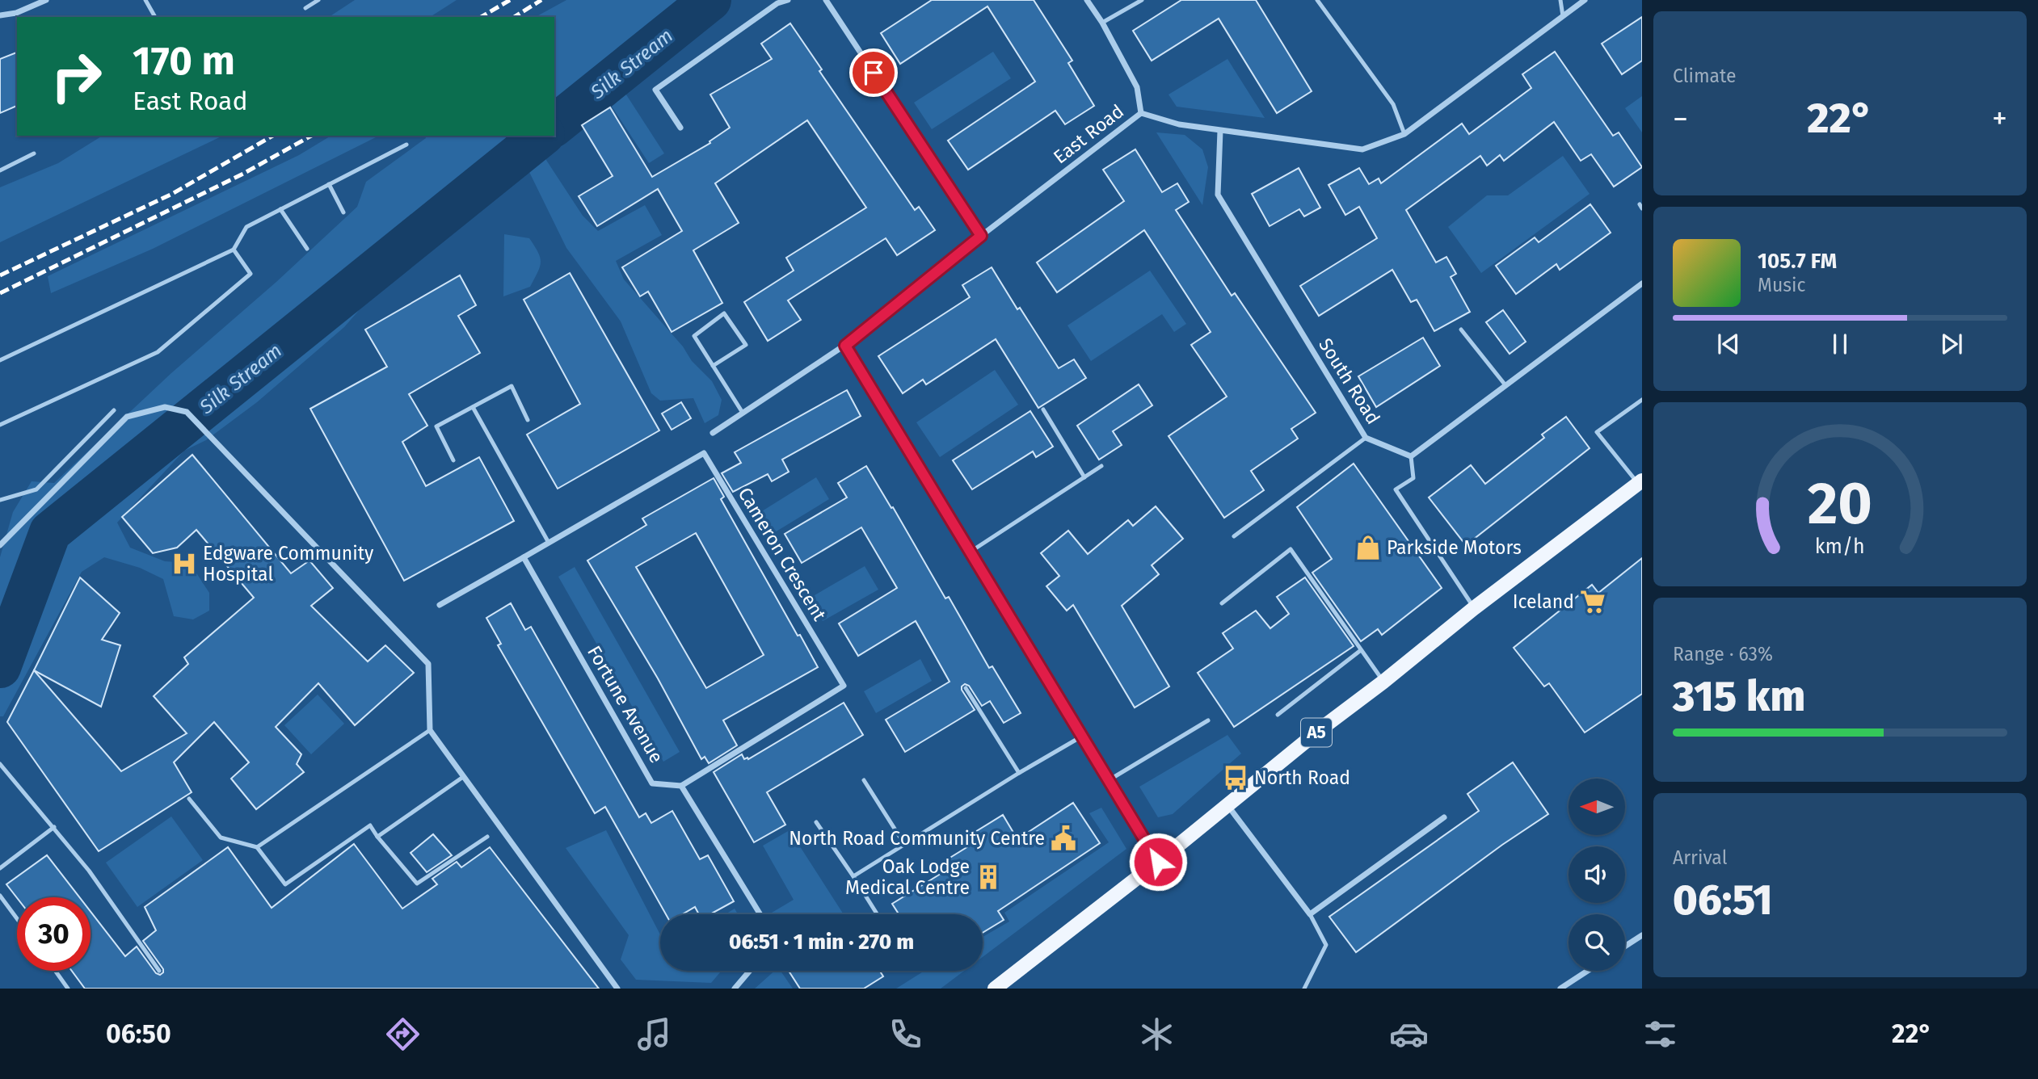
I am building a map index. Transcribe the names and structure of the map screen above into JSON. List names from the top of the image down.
{
  "streets": {
    "main road": ["A5"],
    "street": [
      "East Road",
      "South Road",
      "Cameron Crescent",
      "Fortune Avenue"
    ]
  },
  "crossings": [
    ["East Road", "South Road"],
    ["Cameron Crescent", "Fortune Avenue"]
  ],
  "water": ["Silk Stream"],
  "places": {
    "shop": ["Parkside Motors"],
    "hospital": ["Edgware Community Hospital"],
    "supermarket": ["Iceland"],
    "bus stop": ["North Road"],
    "public building": ["North Road Community Centre"],
    "building": ["Oak Lodge Medical Centre"]
  },
  "north": "left",
  "page": {
    "tile": [
      "Climate",
      ["Range · 63%", "315 km"],
      ["Arrival", "06:51"]
    ],
    "turn": ["170 m", "East Road"],
    "heat": ["−", "22°", "+"],
    "song": ["105.7 FM", "Music"],
    "limit": "30",
    "trip": "06:51 · 1 min · 270 m",
    "tabs": ["06:50", "22°"],
    "gauge": ["20", "km/h"]
  }
}
